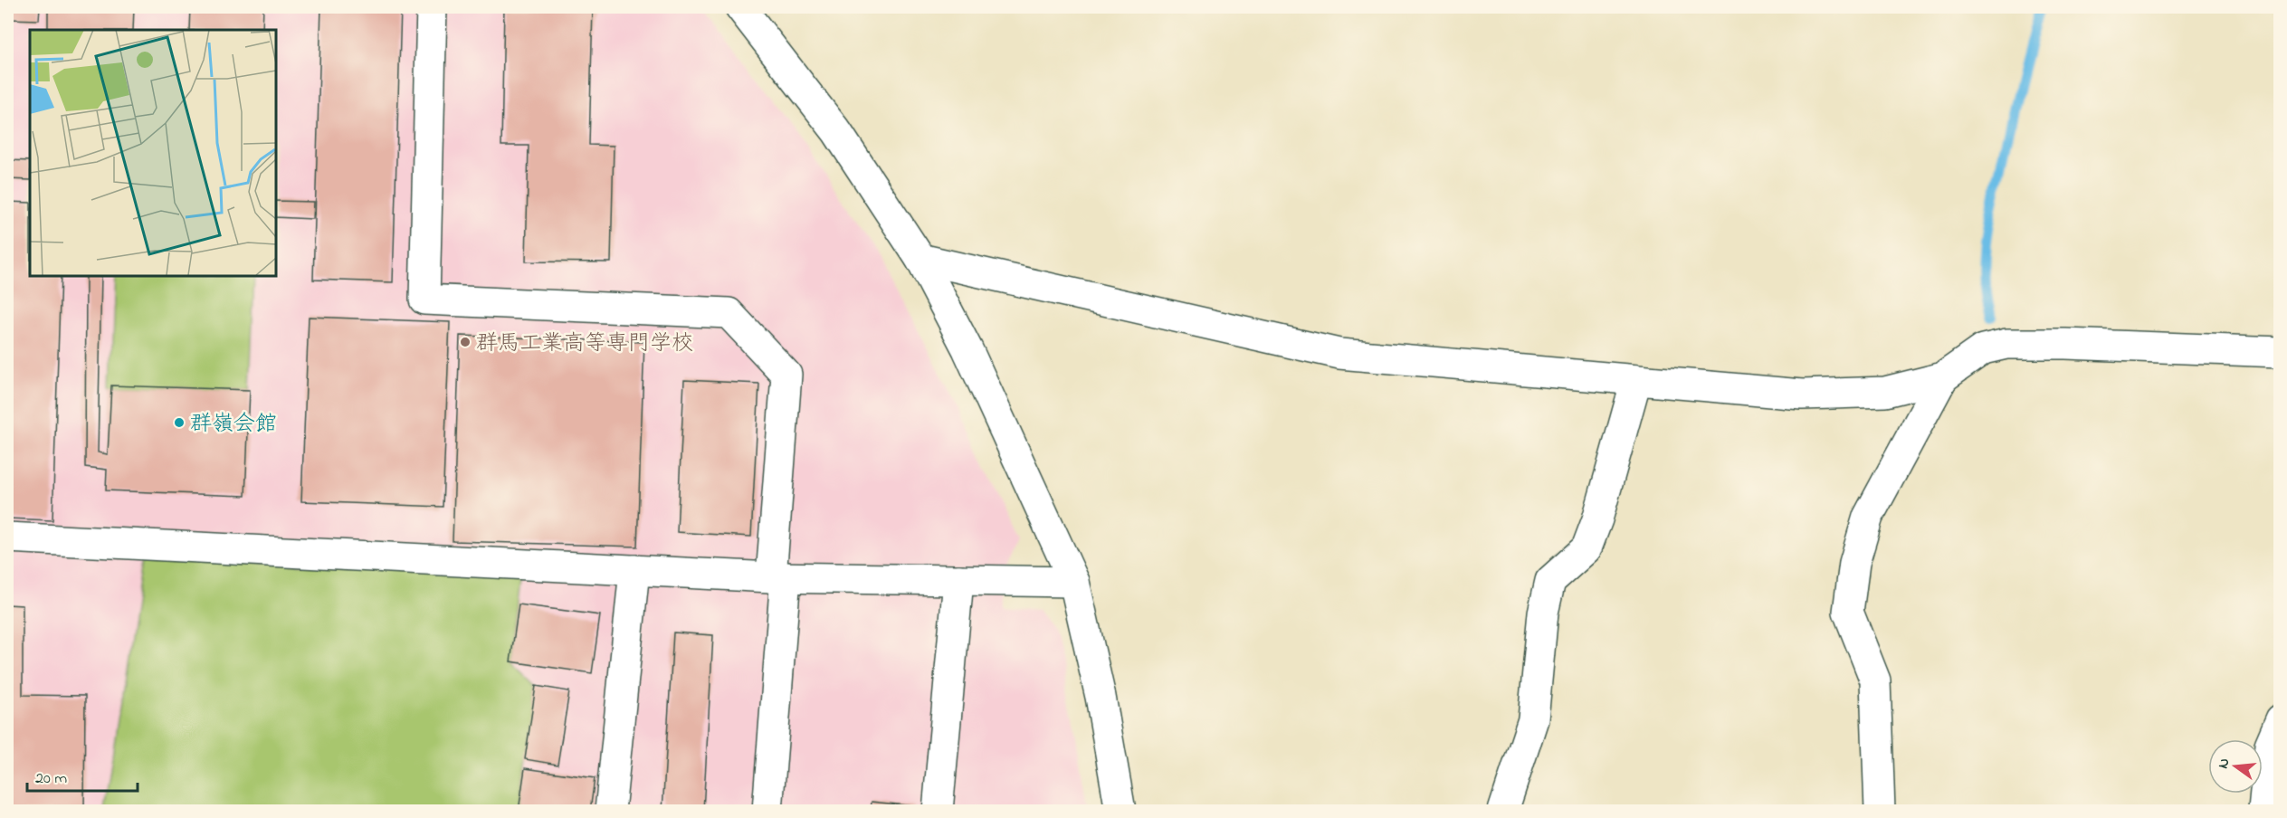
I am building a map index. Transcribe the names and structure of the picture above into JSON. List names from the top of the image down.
{
  "places": ["群馬工業高等専門学校", "群嶺会館"],
  "scale_bar": "20 m",
  "north": "left"
}
